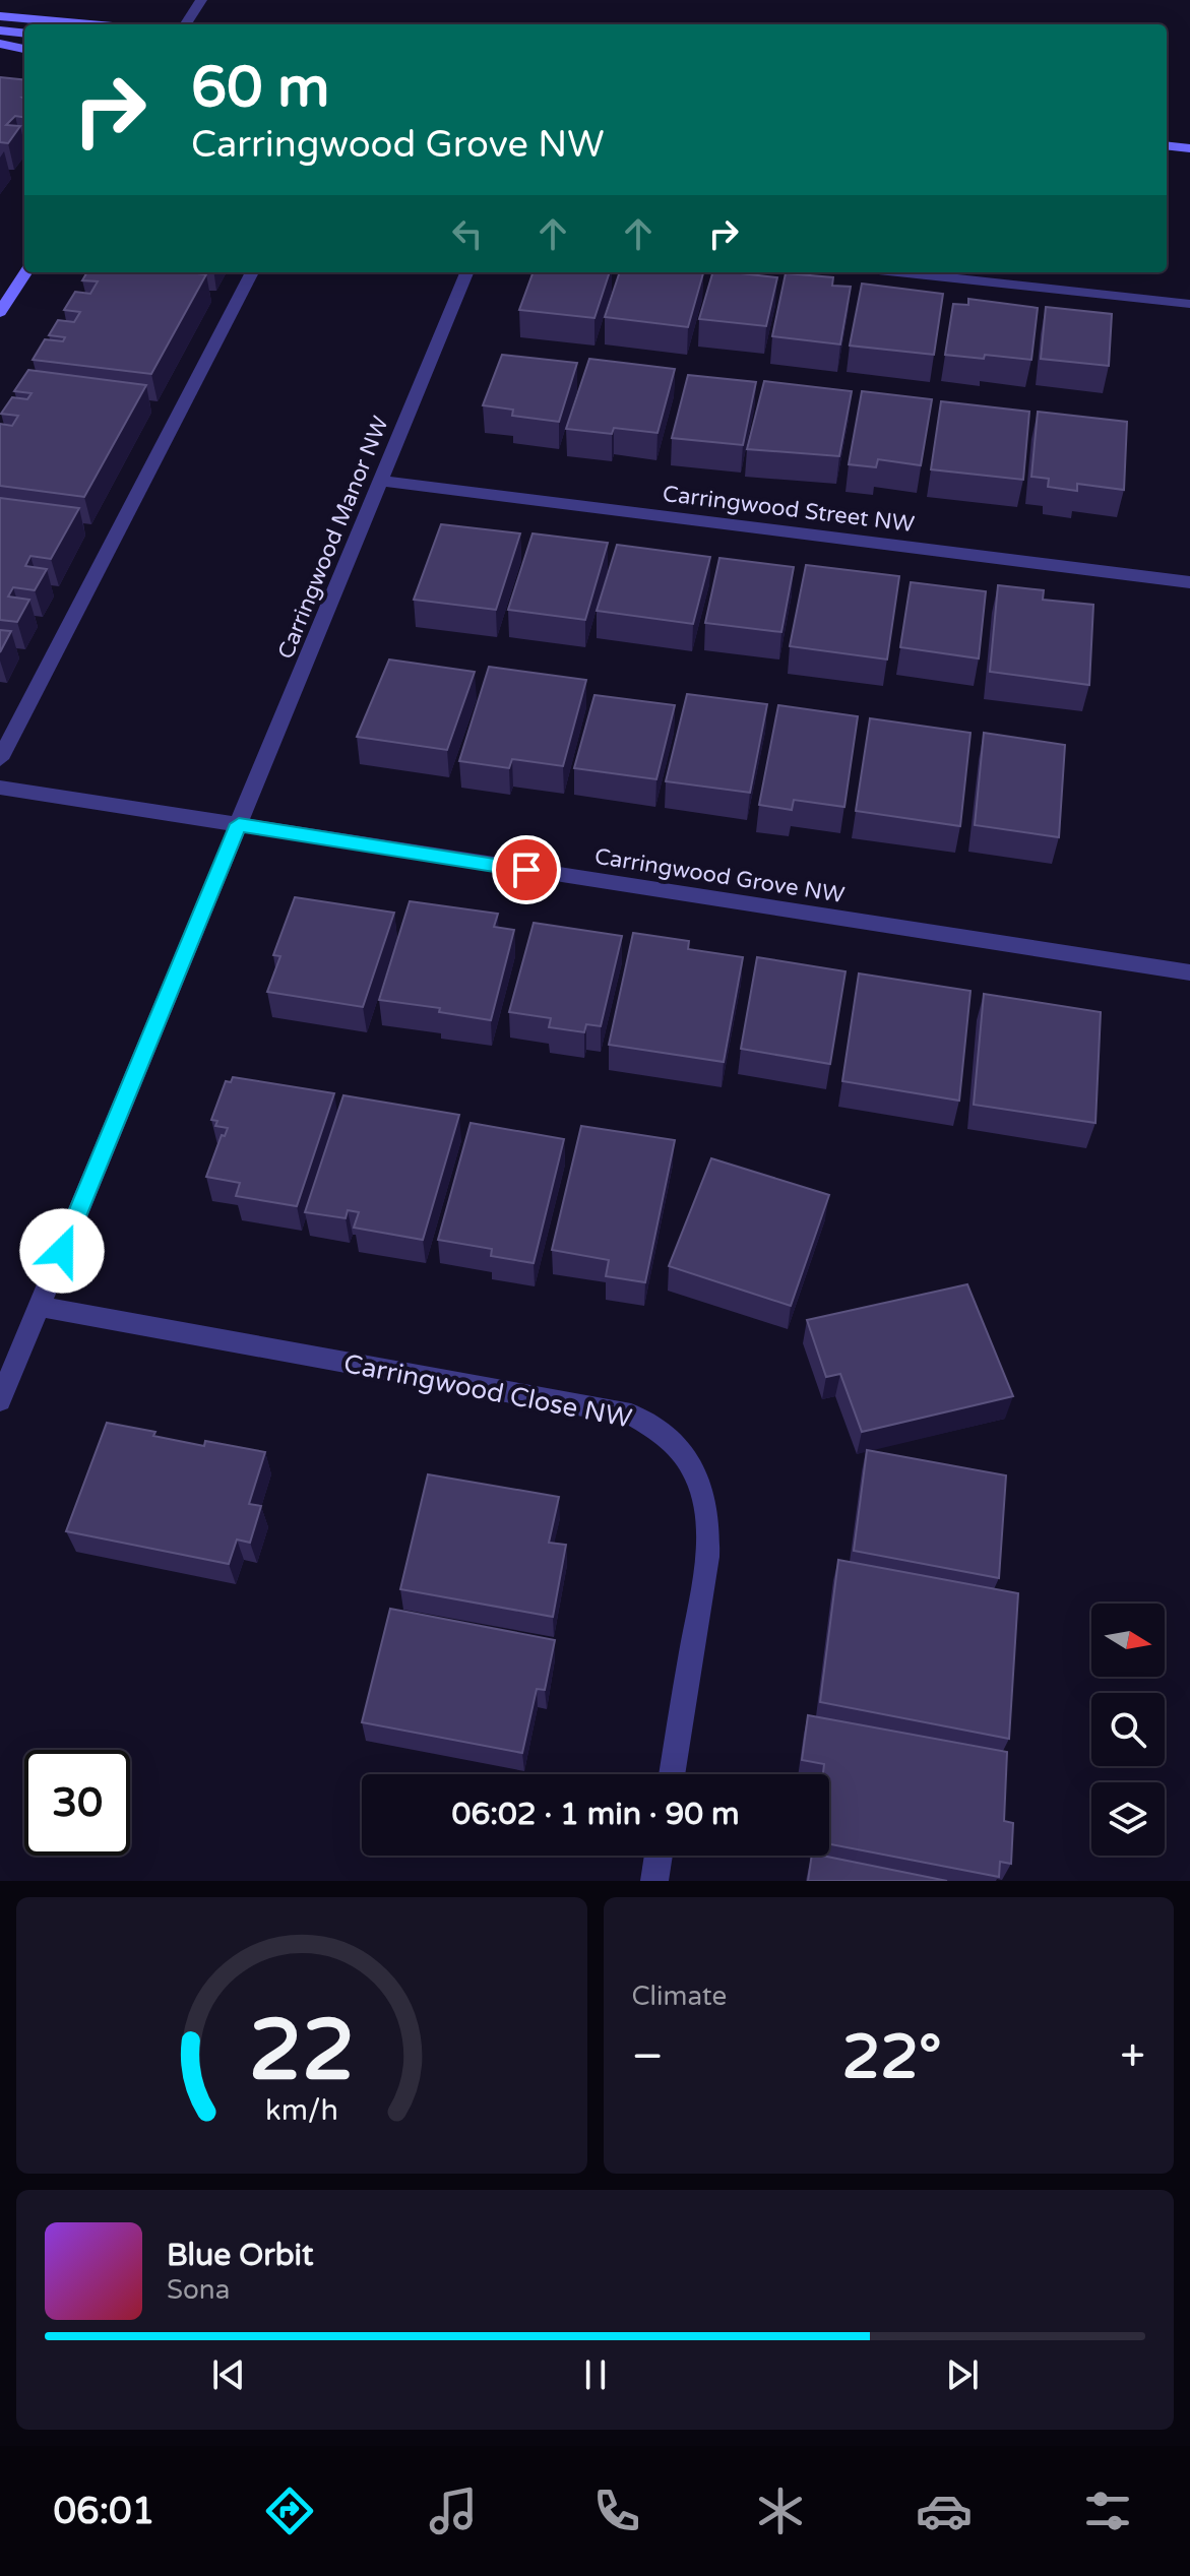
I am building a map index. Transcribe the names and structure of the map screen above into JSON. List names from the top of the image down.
{
  "streets": {
    "street": [
      "Carringwood Street NW",
      "Carringwood Manor NW",
      "Carringwood Grove NW",
      "Carringwood Close NW"
    ]
  },
  "crossings": [
    ["Carringwood Street NW", "Carringwood Manor NW"],
    ["Carringwood Manor NW", "Carringwood Grove NW"]
  ],
  "north": "right",
  "page": {
    "turn": ["60 m", "Carringwood Grove NW"],
    "limit": "30",
    "trip": "06:02 · 1 min · 90 m",
    "tile": "Climate",
    "heat": ["−", "22°", "+"],
    "song": ["Blue Orbit", "Sona"],
    "tabs": "06:01",
    "gauge": ["22", "km/h"]
  }
}
